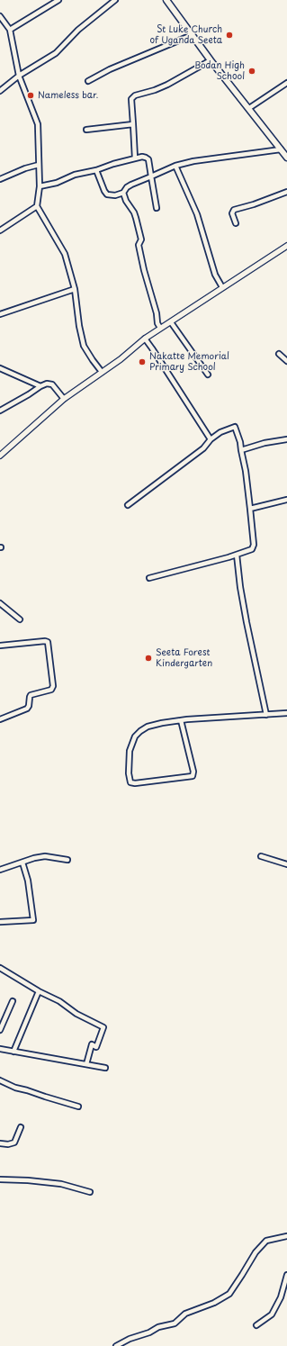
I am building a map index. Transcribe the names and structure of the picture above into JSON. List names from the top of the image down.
{
  "places": [
    "St Luke Church of Uganda Seeta",
    "Bodan High School",
    "Nameless bar.",
    "Nakatte Memorial Primary School",
    "Seeta Forest Kindergarten"
  ]
}
